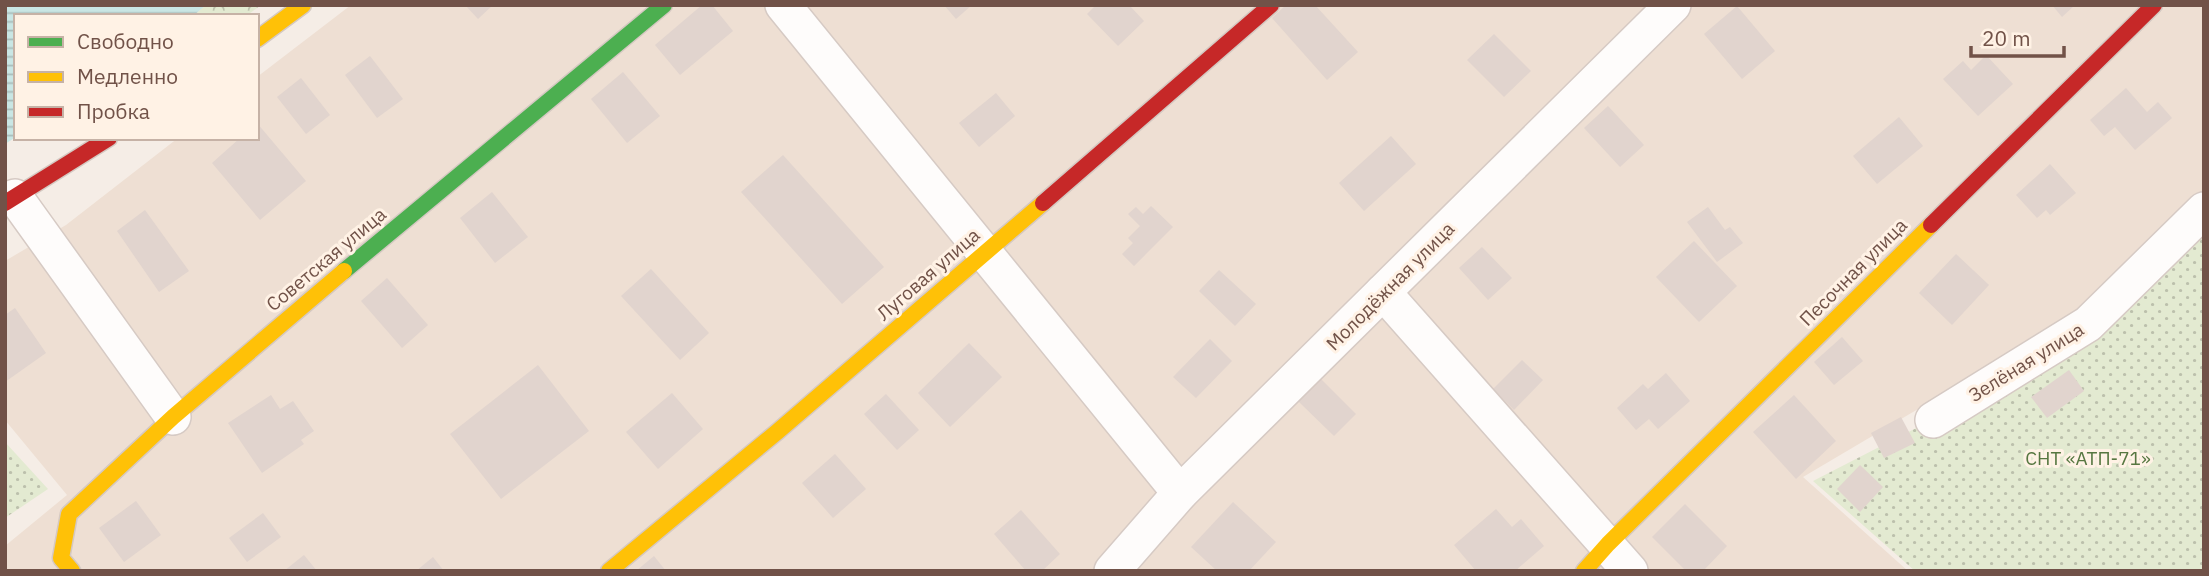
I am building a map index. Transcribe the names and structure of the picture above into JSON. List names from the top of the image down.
{
  "streets": {
    "street": [
      "Советская улица",
      "Песочная улица",
      "Луговая улица",
      "Молодёжная улица",
      "Зелёная улица"
    ]
  },
  "parks": ["СНТ «АТП-71»"],
  "legend": ["Свободно", "Медленно", "Пробка"],
  "scale_bar": "20 m"
}
